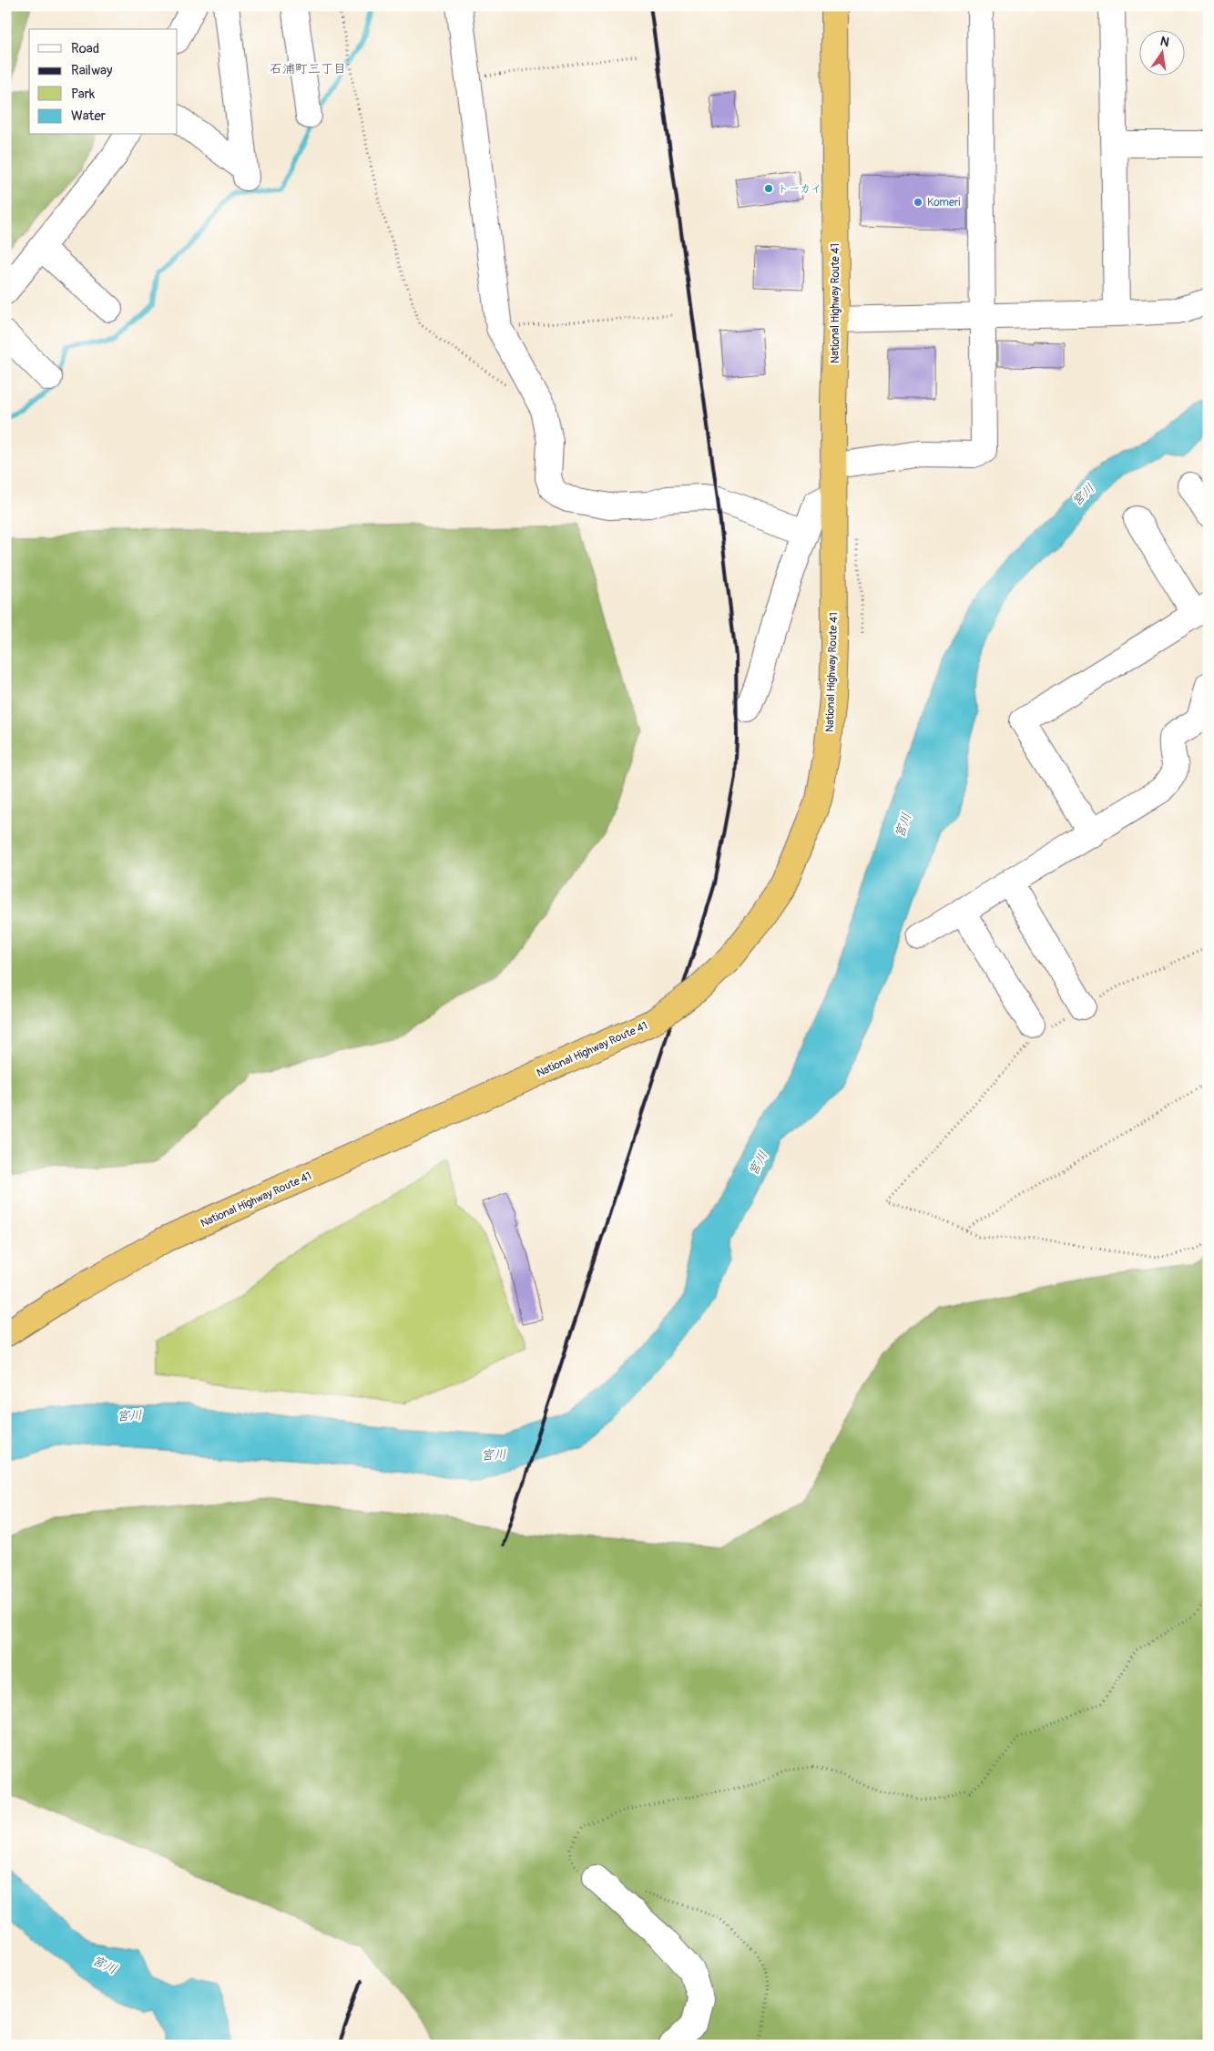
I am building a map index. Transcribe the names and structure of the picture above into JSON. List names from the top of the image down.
{
  "streets": {
    "highway": ["National Highway Route 41"]
  },
  "districts": ["石浦町三丁目"],
  "water": ["宮川"],
  "places": ["トーカイ", "Komeri"],
  "legend": [
    "Road",
    "Railway",
    "Park",
    "Water"
  ],
  "north": "top"
}
